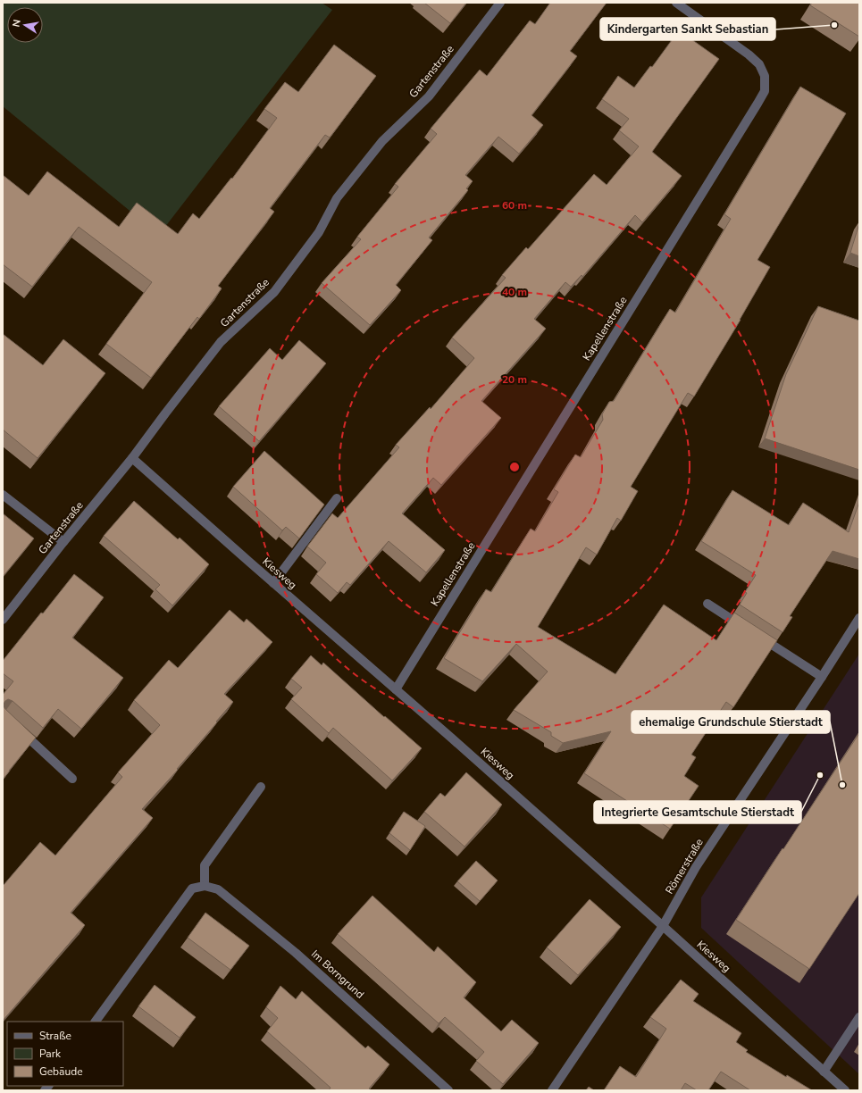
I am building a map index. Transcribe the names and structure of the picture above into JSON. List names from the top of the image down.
{
  "streets": {
    "street": [
      "Gartenstraße",
      "Kapellenstraße",
      "Kiesweg",
      "Römerstraße",
      "Im Borngrund"
    ]
  },
  "crossings": [
    ["Gartenstraße", "Kiesweg"],
    ["Kapellenstraße", "Kiesweg"],
    ["Kiesweg", "Römerstraße"]
  ],
  "places": ["Kindergarten Sankt Sebastian", "Integrierte Gesamtschule Stierstadt", "ehemalige Grundschule Stierstadt"],
  "legend": ["Straße", "Park", "Gebäude"],
  "north": "left",
  "rings": ["60 m", "40 m", "20 m"]
}
